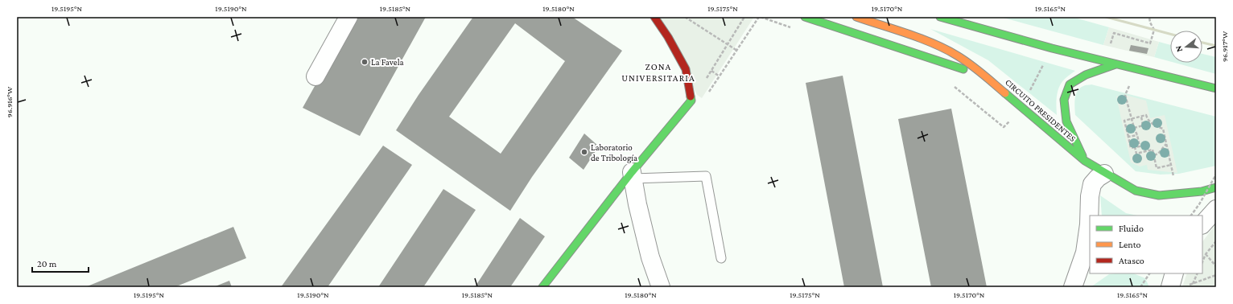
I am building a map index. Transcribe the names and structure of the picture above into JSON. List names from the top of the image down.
{
  "streets": {
    "main road": ["CIRCUITO PRESIDENTES"]
  },
  "districts": ["ZONA UNIVERSITARIA"],
  "places": ["La Favela", "Laboratorio de Tribología"],
  "legend": ["Fluido", "Lento", "Atasco"],
  "scale_bar": "20 m",
  "north": "left",
  "coordinates": [
    "19.5195°N",
    "19.5190°N",
    "19.5185°N",
    "19.5180°N",
    "19.5175°N",
    "19.5170°N",
    "19.5165°N",
    "96.917°W",
    "96.916°W"
  ]
}
